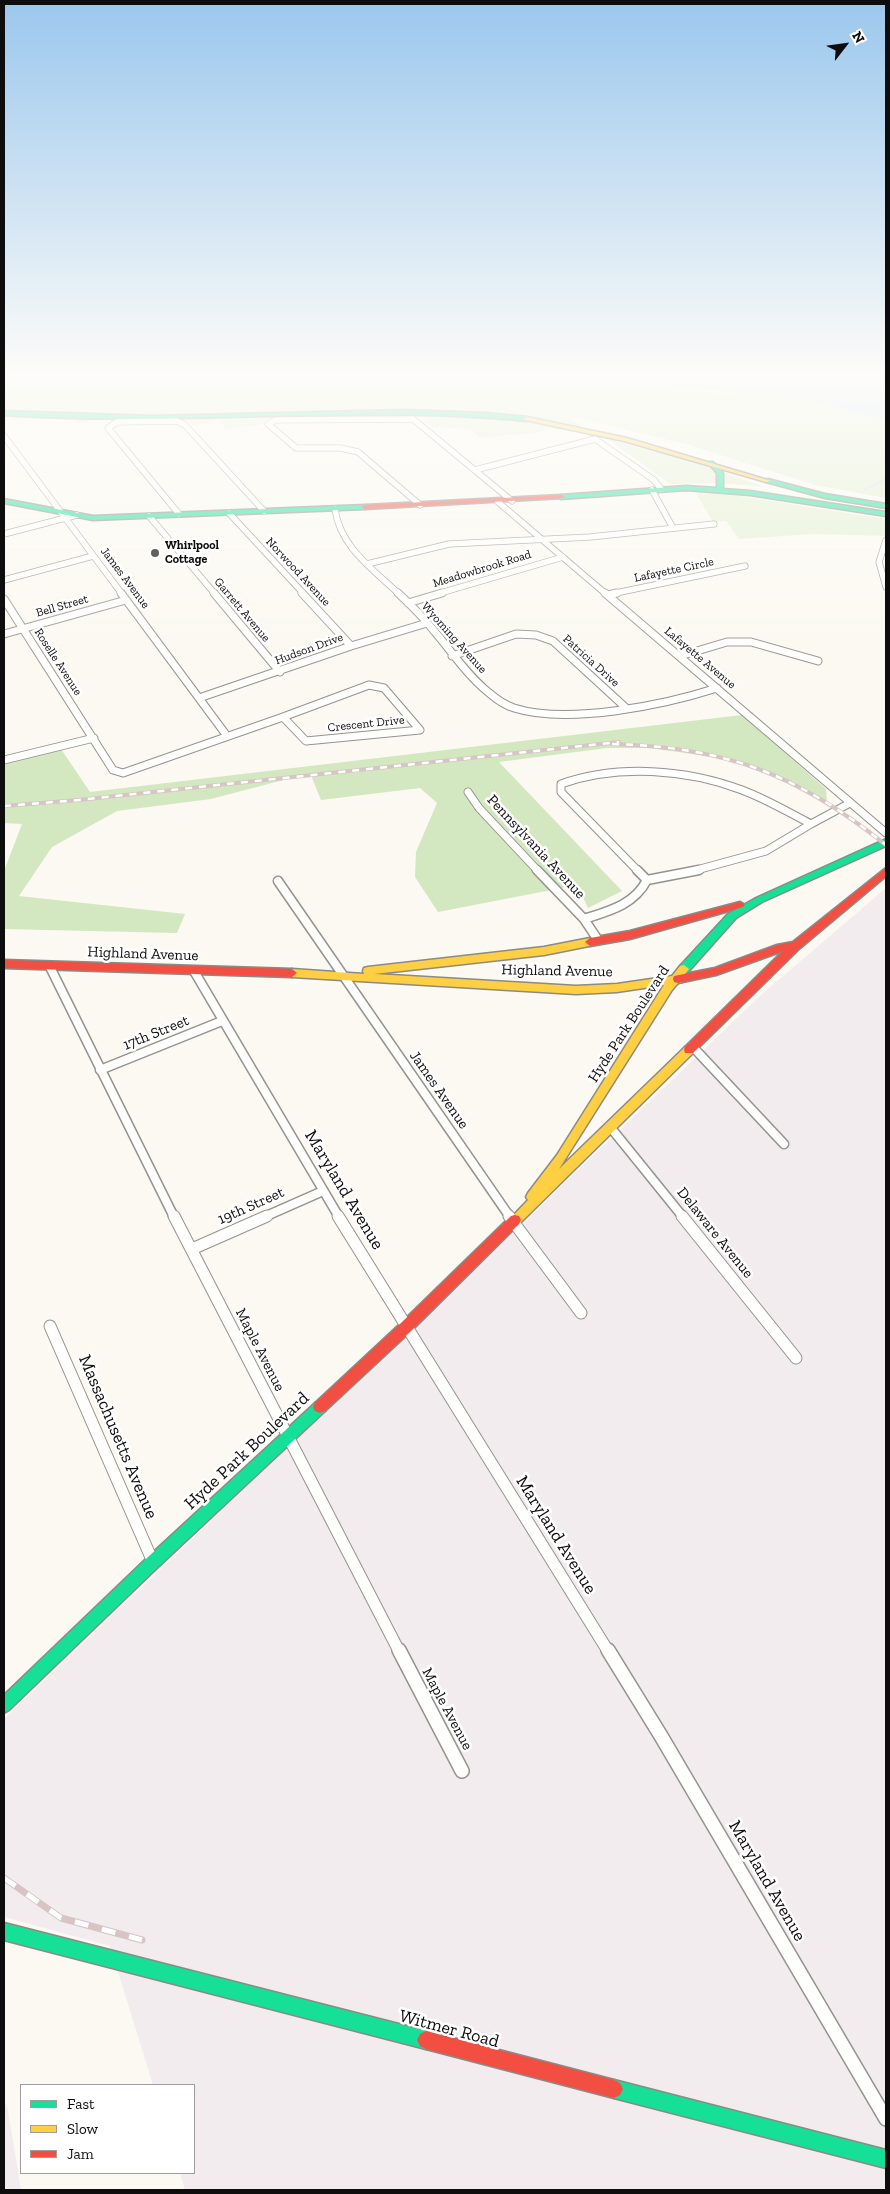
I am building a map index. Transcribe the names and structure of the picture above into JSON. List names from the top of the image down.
{
  "streets": {
    "main road": ["Highland Avenue", "Hyde Park Boulevard", "Witmer Road"],
    "street": [
      "Meadowbrook Road",
      "Lafayette Circle",
      "Norwood Avenue",
      "James Avenue",
      "Bell Street",
      "Garrett Avenue",
      "Wyoming Avenue",
      "Hudson Drive",
      "Lafayette Avenue",
      "Patricia Drive",
      "Roselle Avenue",
      "Crescent Drive",
      "Pennsylvania Avenue",
      "17th Street",
      "Maryland Avenue",
      "19th Street",
      "Delaware Avenue",
      "Maple Avenue",
      "Massachusetts Avenue"
    ]
  },
  "crossings": [
    ["Meadowbrook Road", "Wyoming Avenue"],
    ["Meadowbrook Road", "Lafayette Avenue"],
    ["Lafayette Circle", "Lafayette Avenue"],
    ["Norwood Avenue", "Hudson Drive"],
    ["James Avenue", "Bell Street"],
    ["James Avenue", "Hudson Drive"],
    ["James Avenue", "Crescent Drive"],
    ["James Avenue", "Highland Avenue"],
    ["James Avenue", "Hyde Park Boulevard"],
    ["Bell Street", "Roselle Avenue"],
    ["Garrett Avenue", "Hudson Drive"],
    ["Wyoming Avenue", "Hudson Drive"],
    ["Wyoming Avenue", "Lafayette Avenue"],
    ["Wyoming Avenue", "Patricia Drive"],
    ["Roselle Avenue", "Crescent Drive"],
    ["Pennsylvania Avenue", "Highland Avenue"],
    ["Highland Avenue", "Hyde Park Boulevard"],
    ["Highland Avenue", "Maryland Avenue"],
    ["Highland Avenue", "Maple Avenue"],
    ["Hyde Park Boulevard", "Maryland Avenue"],
    ["Hyde Park Boulevard", "Delaware Avenue"],
    ["Hyde Park Boulevard", "Maple Avenue"],
    ["Hyde Park Boulevard", "Massachusetts Avenue"],
    ["17th Street", "Maryland Avenue"],
    ["17th Street", "Maple Avenue"],
    ["Maryland Avenue", "19th Street"],
    ["19th Street", "Maple Avenue"]
  ],
  "places": ["Whirlpool Cottage"],
  "legend": ["Fast", "Slow", "Jam"],
  "north": "top right"
}
